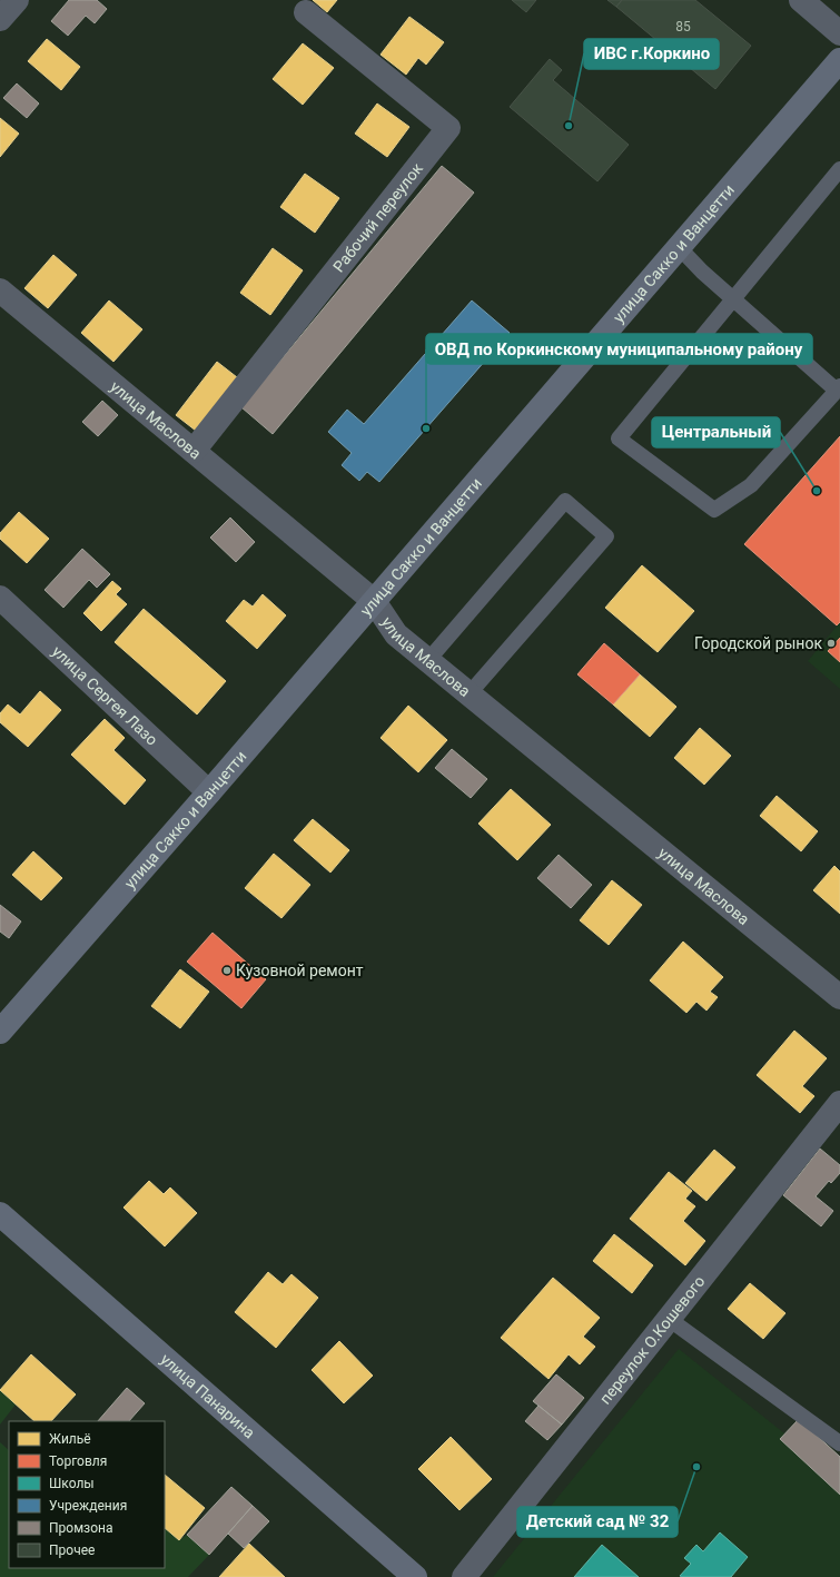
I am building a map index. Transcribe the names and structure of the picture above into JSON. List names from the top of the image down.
{
  "streets": {
    "street": [
      "Рабочий переулок",
      "улица Сакко и Ванцетти",
      "улица Маслова",
      "улица Сергея Лазо",
      "переулок О.Кошевого",
      "улица Панарина"
    ]
  },
  "crossings": [
    ["Рабочий переулок", "улица Маслова"],
    ["улица Сакко и Ванцетти", "улица Маслова"],
    ["улица Сакко и Ванцетти", "улица Сергея Лазо"]
  ],
  "places": [
    "ИВС г.Коркино",
    "ОВД по Коркинскому муниципальному району",
    "Центральный",
    "Городской рынок",
    "Кузовной ремонт",
    "Детский сад № 32"
  ],
  "house_numbers": ["85"],
  "legend": [
    "Жильё",
    "Торговля",
    "Школы",
    "Учреждения",
    "Промзона",
    "Прочее"
  ]
}
